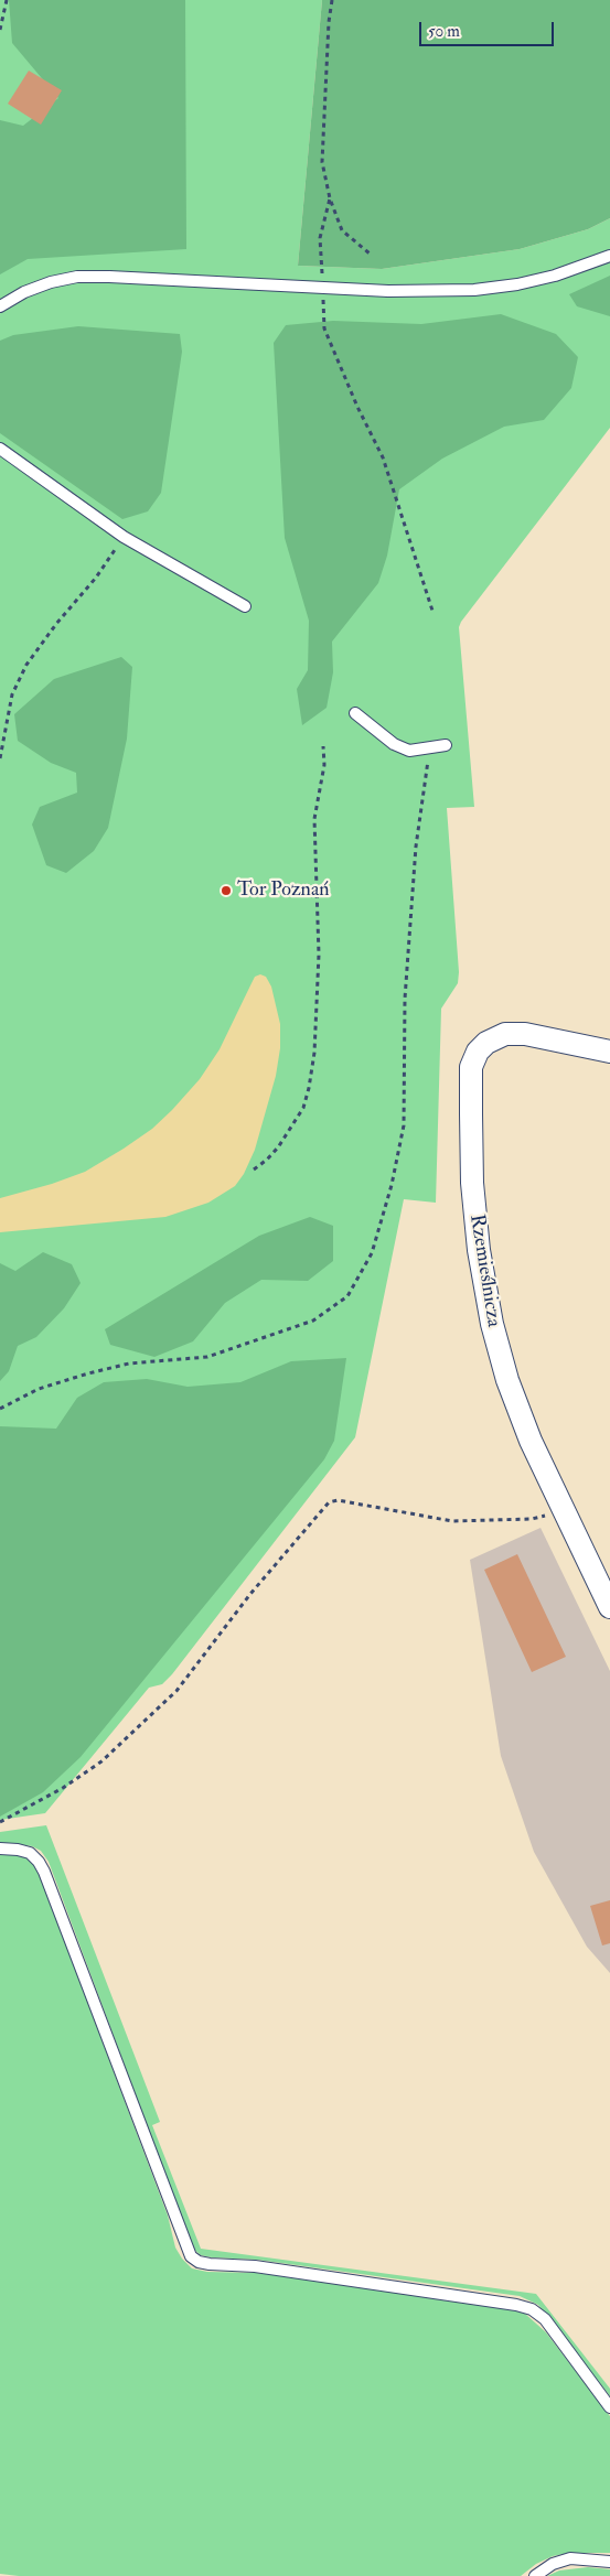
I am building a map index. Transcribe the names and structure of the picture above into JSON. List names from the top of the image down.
{
  "streets": {
    "street": ["Rzemieślnicza"]
  },
  "places": ["Tor Poznań"],
  "scale_bar": "50 m"
}
